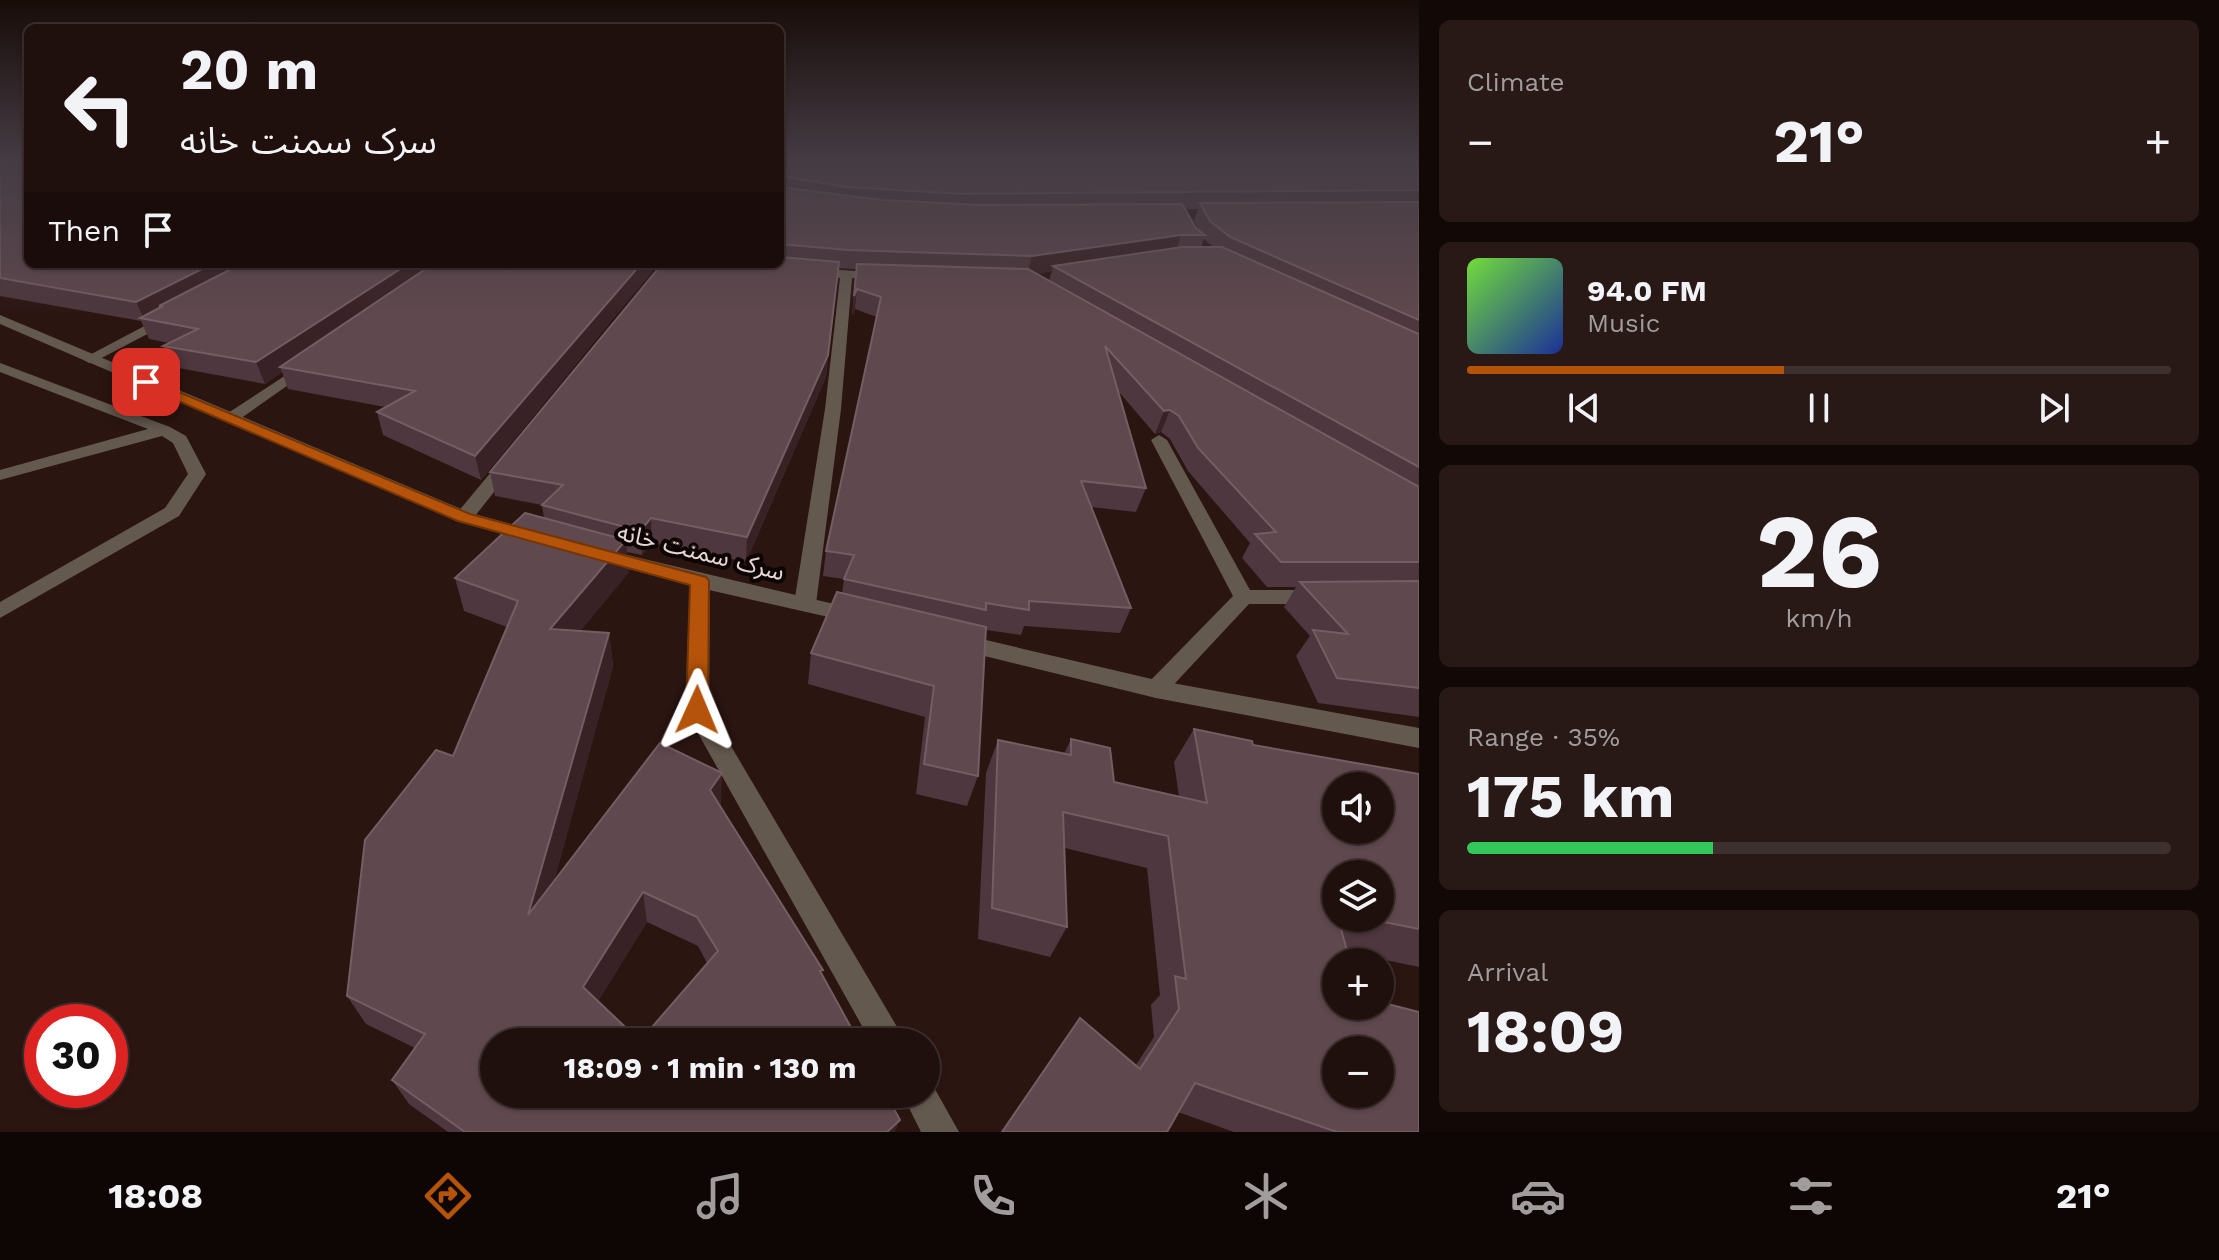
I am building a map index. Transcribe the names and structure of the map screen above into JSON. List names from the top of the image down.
{
  "streets": {
    "street": ["سرک سمنت خانه"]
  },
  "page": {
    "tile": [
      "Climate",
      ["26", "km/h"],
      ["Range · 35%", "175 km"],
      ["Arrival", "18:09"]
    ],
    "turn": ["20 m", "سرک سمنت خانه"],
    "heat": ["−", "21°", "+"],
    "then": "Then",
    "song": ["94.0 FM", "Music"],
    "map_buttons": ["+", "−"],
    "limit": "30",
    "trip": "18:09 · 1 min · 130 m",
    "tabs": ["18:08", "21°"]
  }
}
